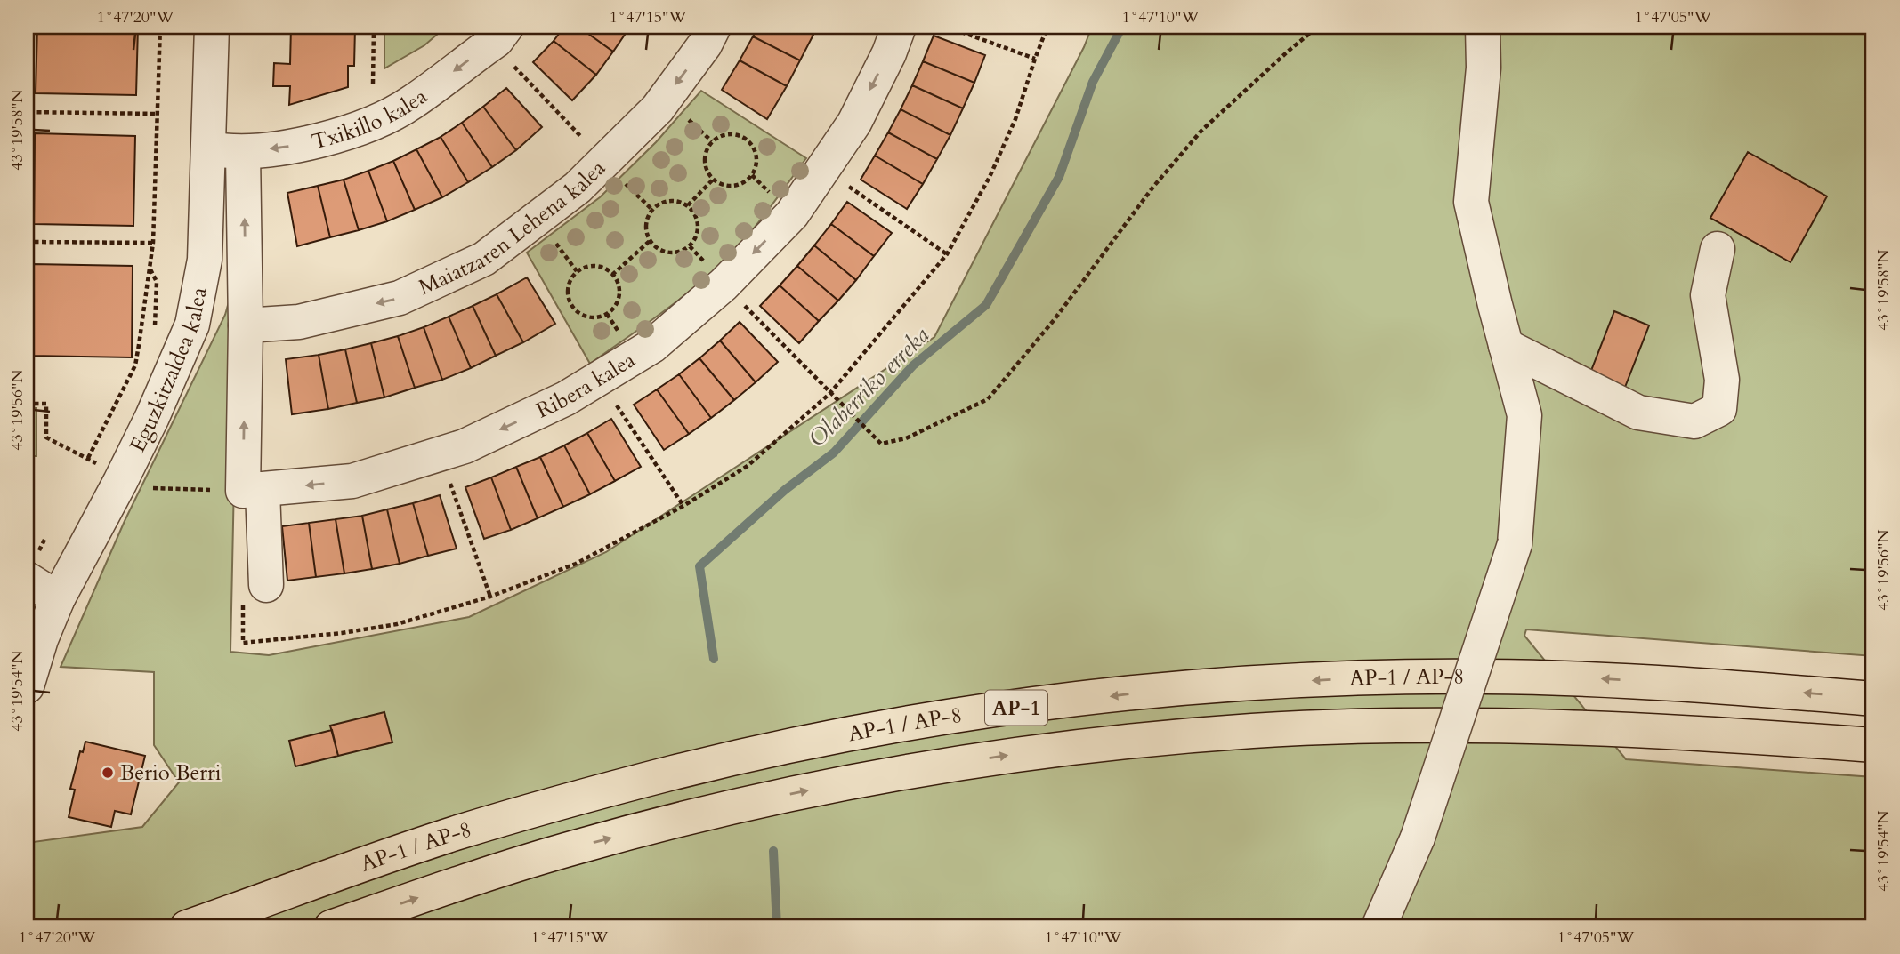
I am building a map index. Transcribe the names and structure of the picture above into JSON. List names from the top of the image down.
{
  "streets": {
    "highway": ["AP-1 / AP-8", "AP-1"],
    "street": [
      "Txikillo kalea",
      "Maiatzaren Lehena kalea",
      "Eguzkitzaldea kalea",
      "Ribera kalea"
    ]
  },
  "crossings": [
    ["Txikillo kalea", "Eguzkitzaldea kalea"]
  ],
  "one_way": ["Txikillo kalea", "Maiatzaren Lehena kalea", "Ribera kalea"],
  "water": ["Olaberriko erreka"],
  "places": ["Berio Berri"],
  "coordinates": [
    "1°47'20\"W",
    "1°47'15\"W",
    "1°47'10\"W",
    "1°47'05\"W",
    "43°19'58\"N",
    "43°19'56\"N",
    "43°19'54\"N"
  ]
}
